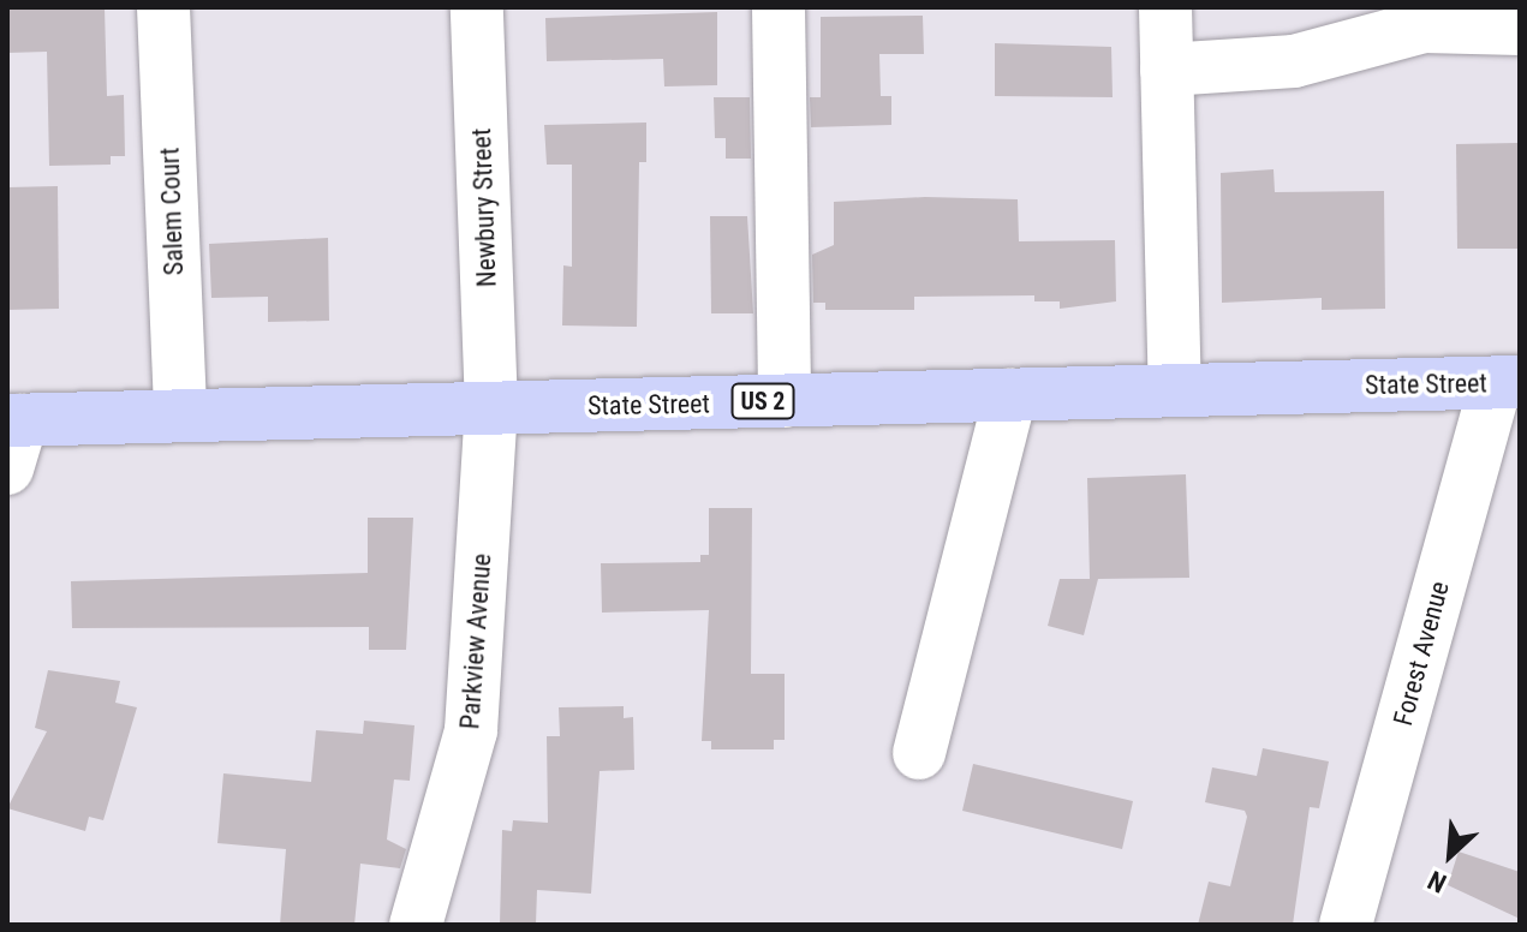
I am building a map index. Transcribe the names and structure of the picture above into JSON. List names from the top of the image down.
{
  "streets": {
    "main road": ["State Street", "US 2"],
    "street": [
      "Newbury Street",
      "Salem Court",
      "Parkview Avenue",
      "Forest Avenue"
    ]
  },
  "crossings": [
    ["Newbury Street", "State Street"],
    ["Newbury Street", "Parkview Avenue"],
    ["Salem Court", "State Street"],
    ["State Street", "Parkview Avenue"],
    ["State Street", "Forest Avenue"]
  ],
  "north": "bottom left"
}
